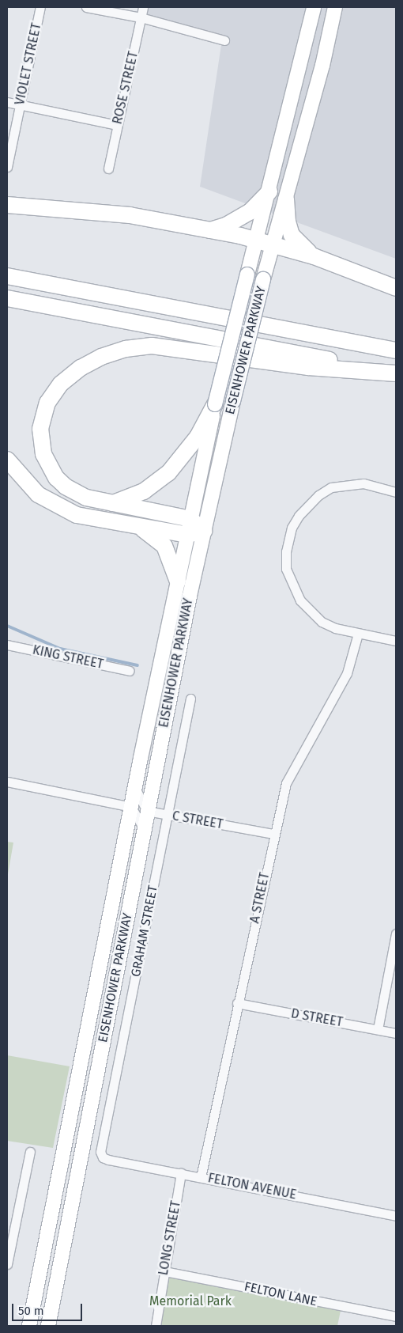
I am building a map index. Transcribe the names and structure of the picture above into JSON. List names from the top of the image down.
{
  "streets": {
    "main road": ["EISENHOWER PARKWAY"],
    "street": [
      "VIOLET STREET",
      "ROSE STREET",
      "KING STREET",
      "C STREET",
      "A STREET",
      "GRAHAM STREET",
      "D STREET",
      "FELTON AVENUE",
      "LONG STREET",
      "FELTON LANE"
    ]
  },
  "crossings": [
    ["EISENHOWER PARKWAY", "C STREET"],
    ["C STREET", "A STREET"],
    ["C STREET", "GRAHAM STREET"],
    ["A STREET", "D STREET"],
    ["A STREET", "FELTON AVENUE"],
    ["GRAHAM STREET", "FELTON AVENUE"],
    ["FELTON AVENUE", "LONG STREET"],
    ["LONG STREET", "FELTON LANE"]
  ],
  "parks": ["Memorial Park"],
  "scale_bar": "50 m"
}
